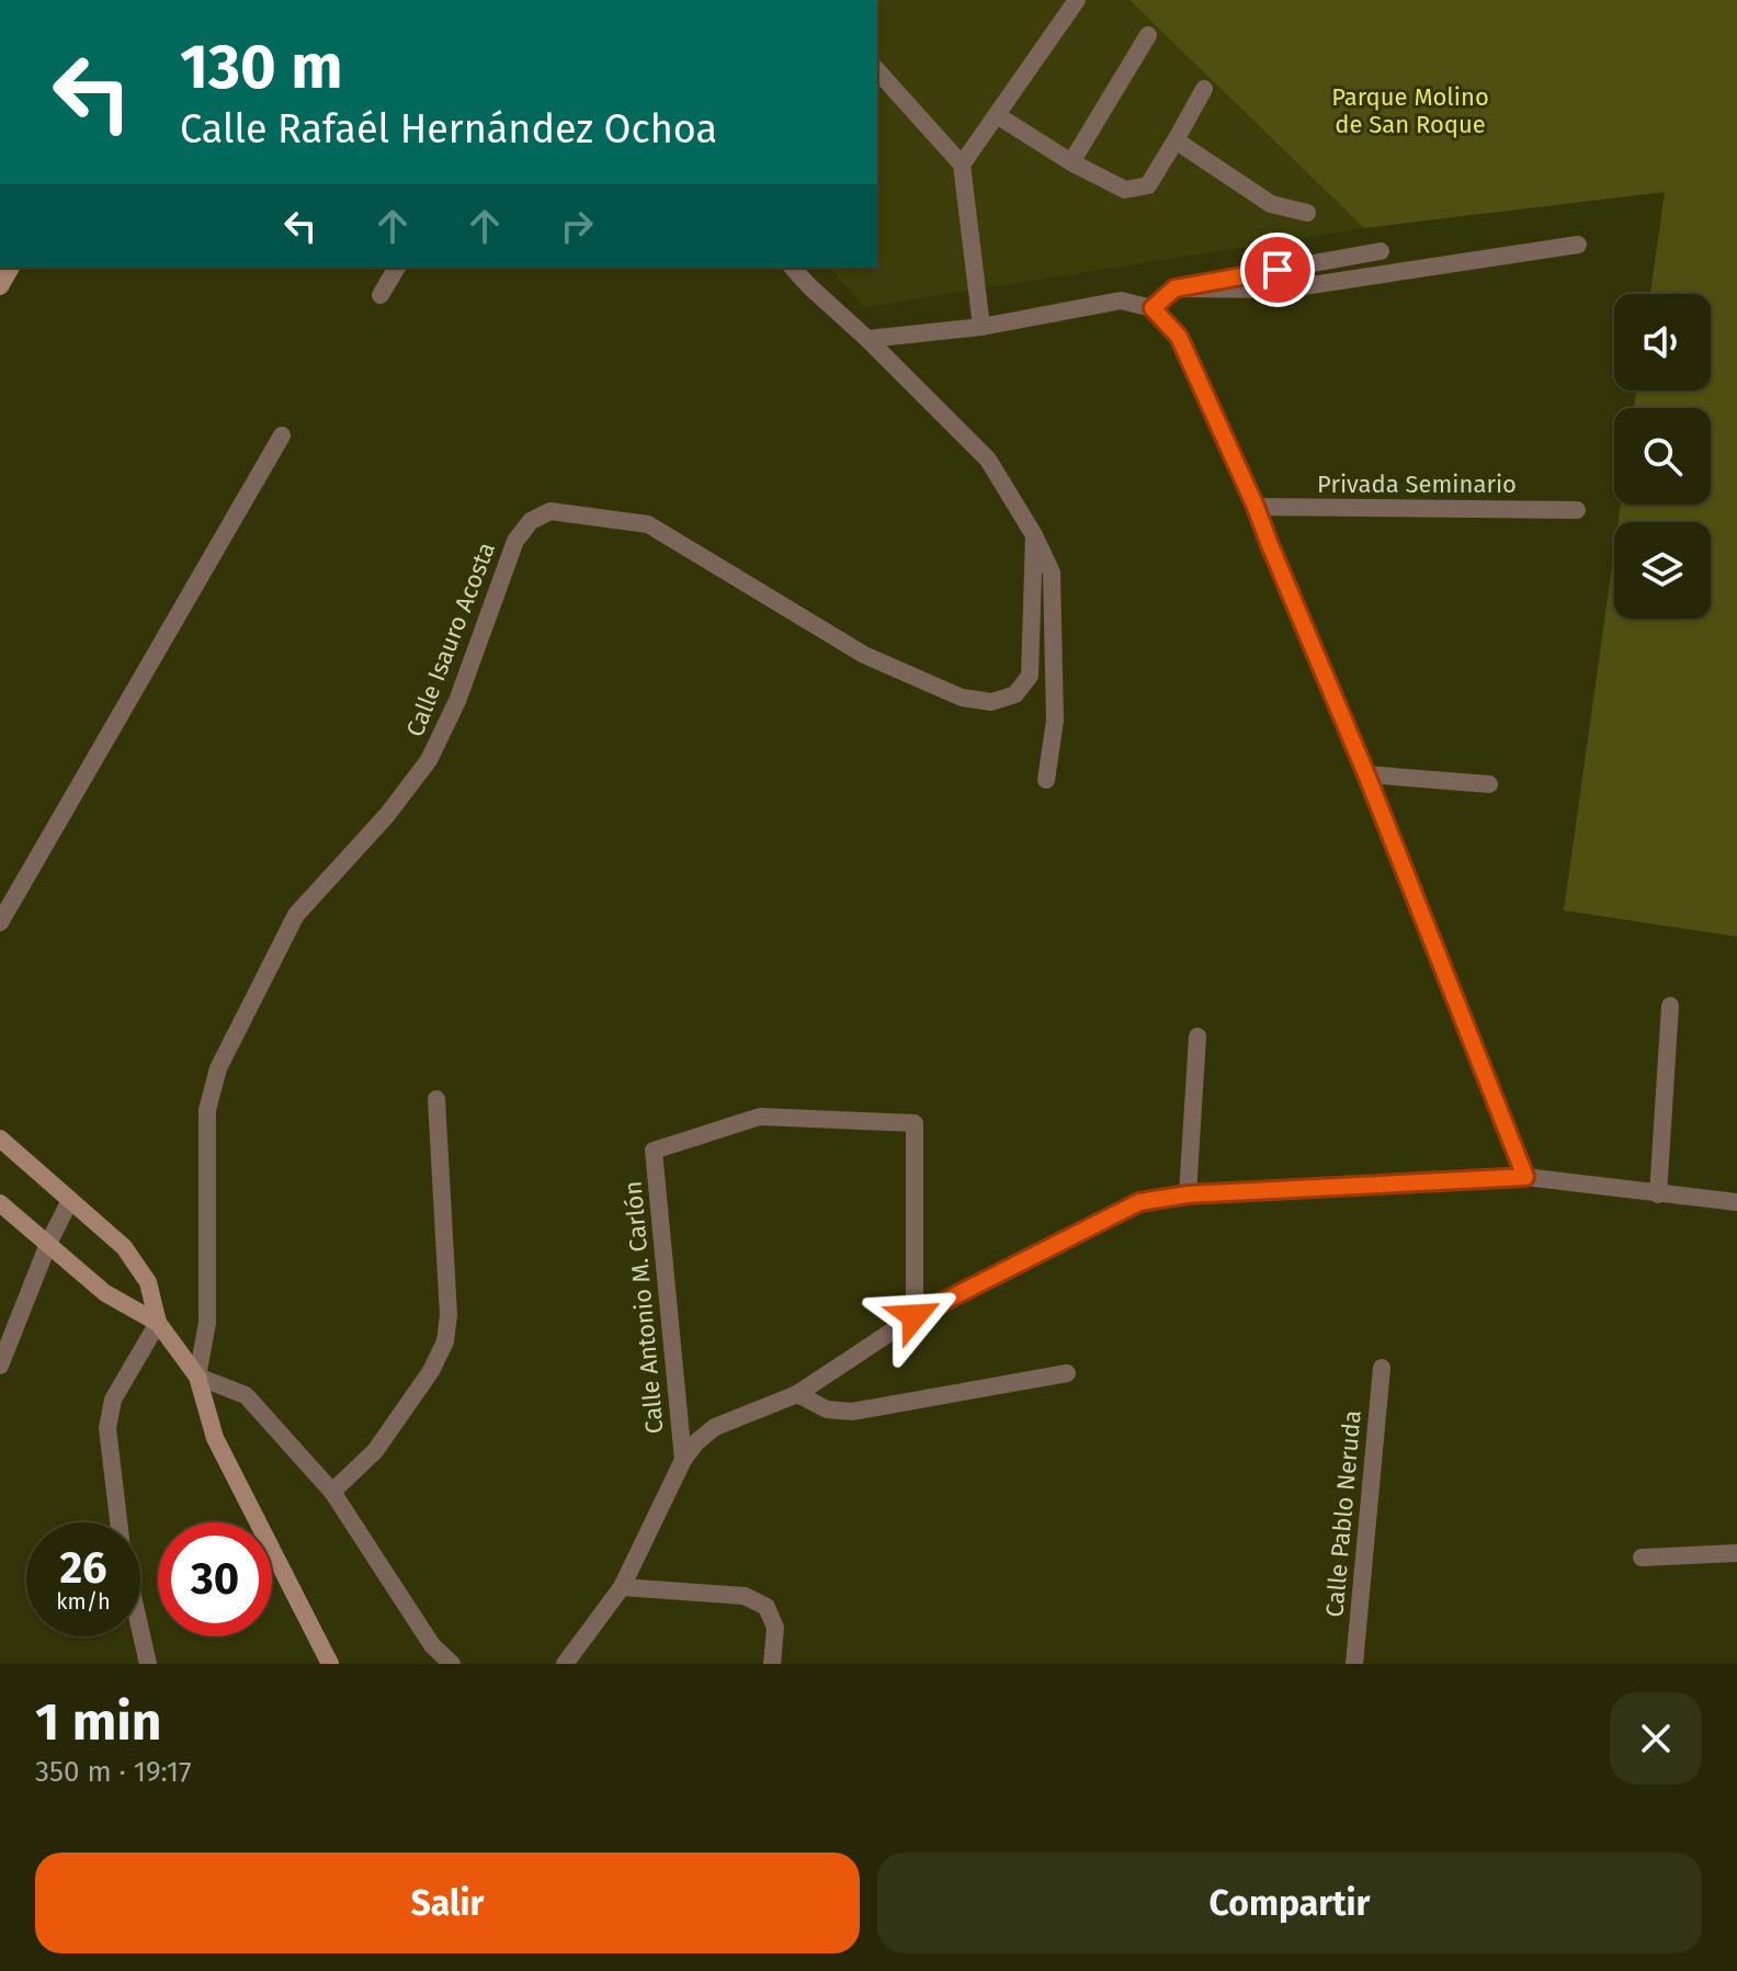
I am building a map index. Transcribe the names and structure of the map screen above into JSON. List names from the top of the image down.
{
  "streets": {
    "street": [
      "Privada Seminario",
      "Calle Isauro Acosta",
      "Calle Antonio M. Carlón",
      "Calle Pablo Neruda"
    ]
  },
  "parks": ["Parque Molino de San Roque"],
  "page": {
    "turn": ["130 m", "Calle Rafaél Hernández Ochoa"],
    "speed": "26 km/h",
    "limit": "30",
    "heading": ["1 min", "350 m · 19:17"],
    "buttons": ["Salir", "Compartir"]
  }
}
